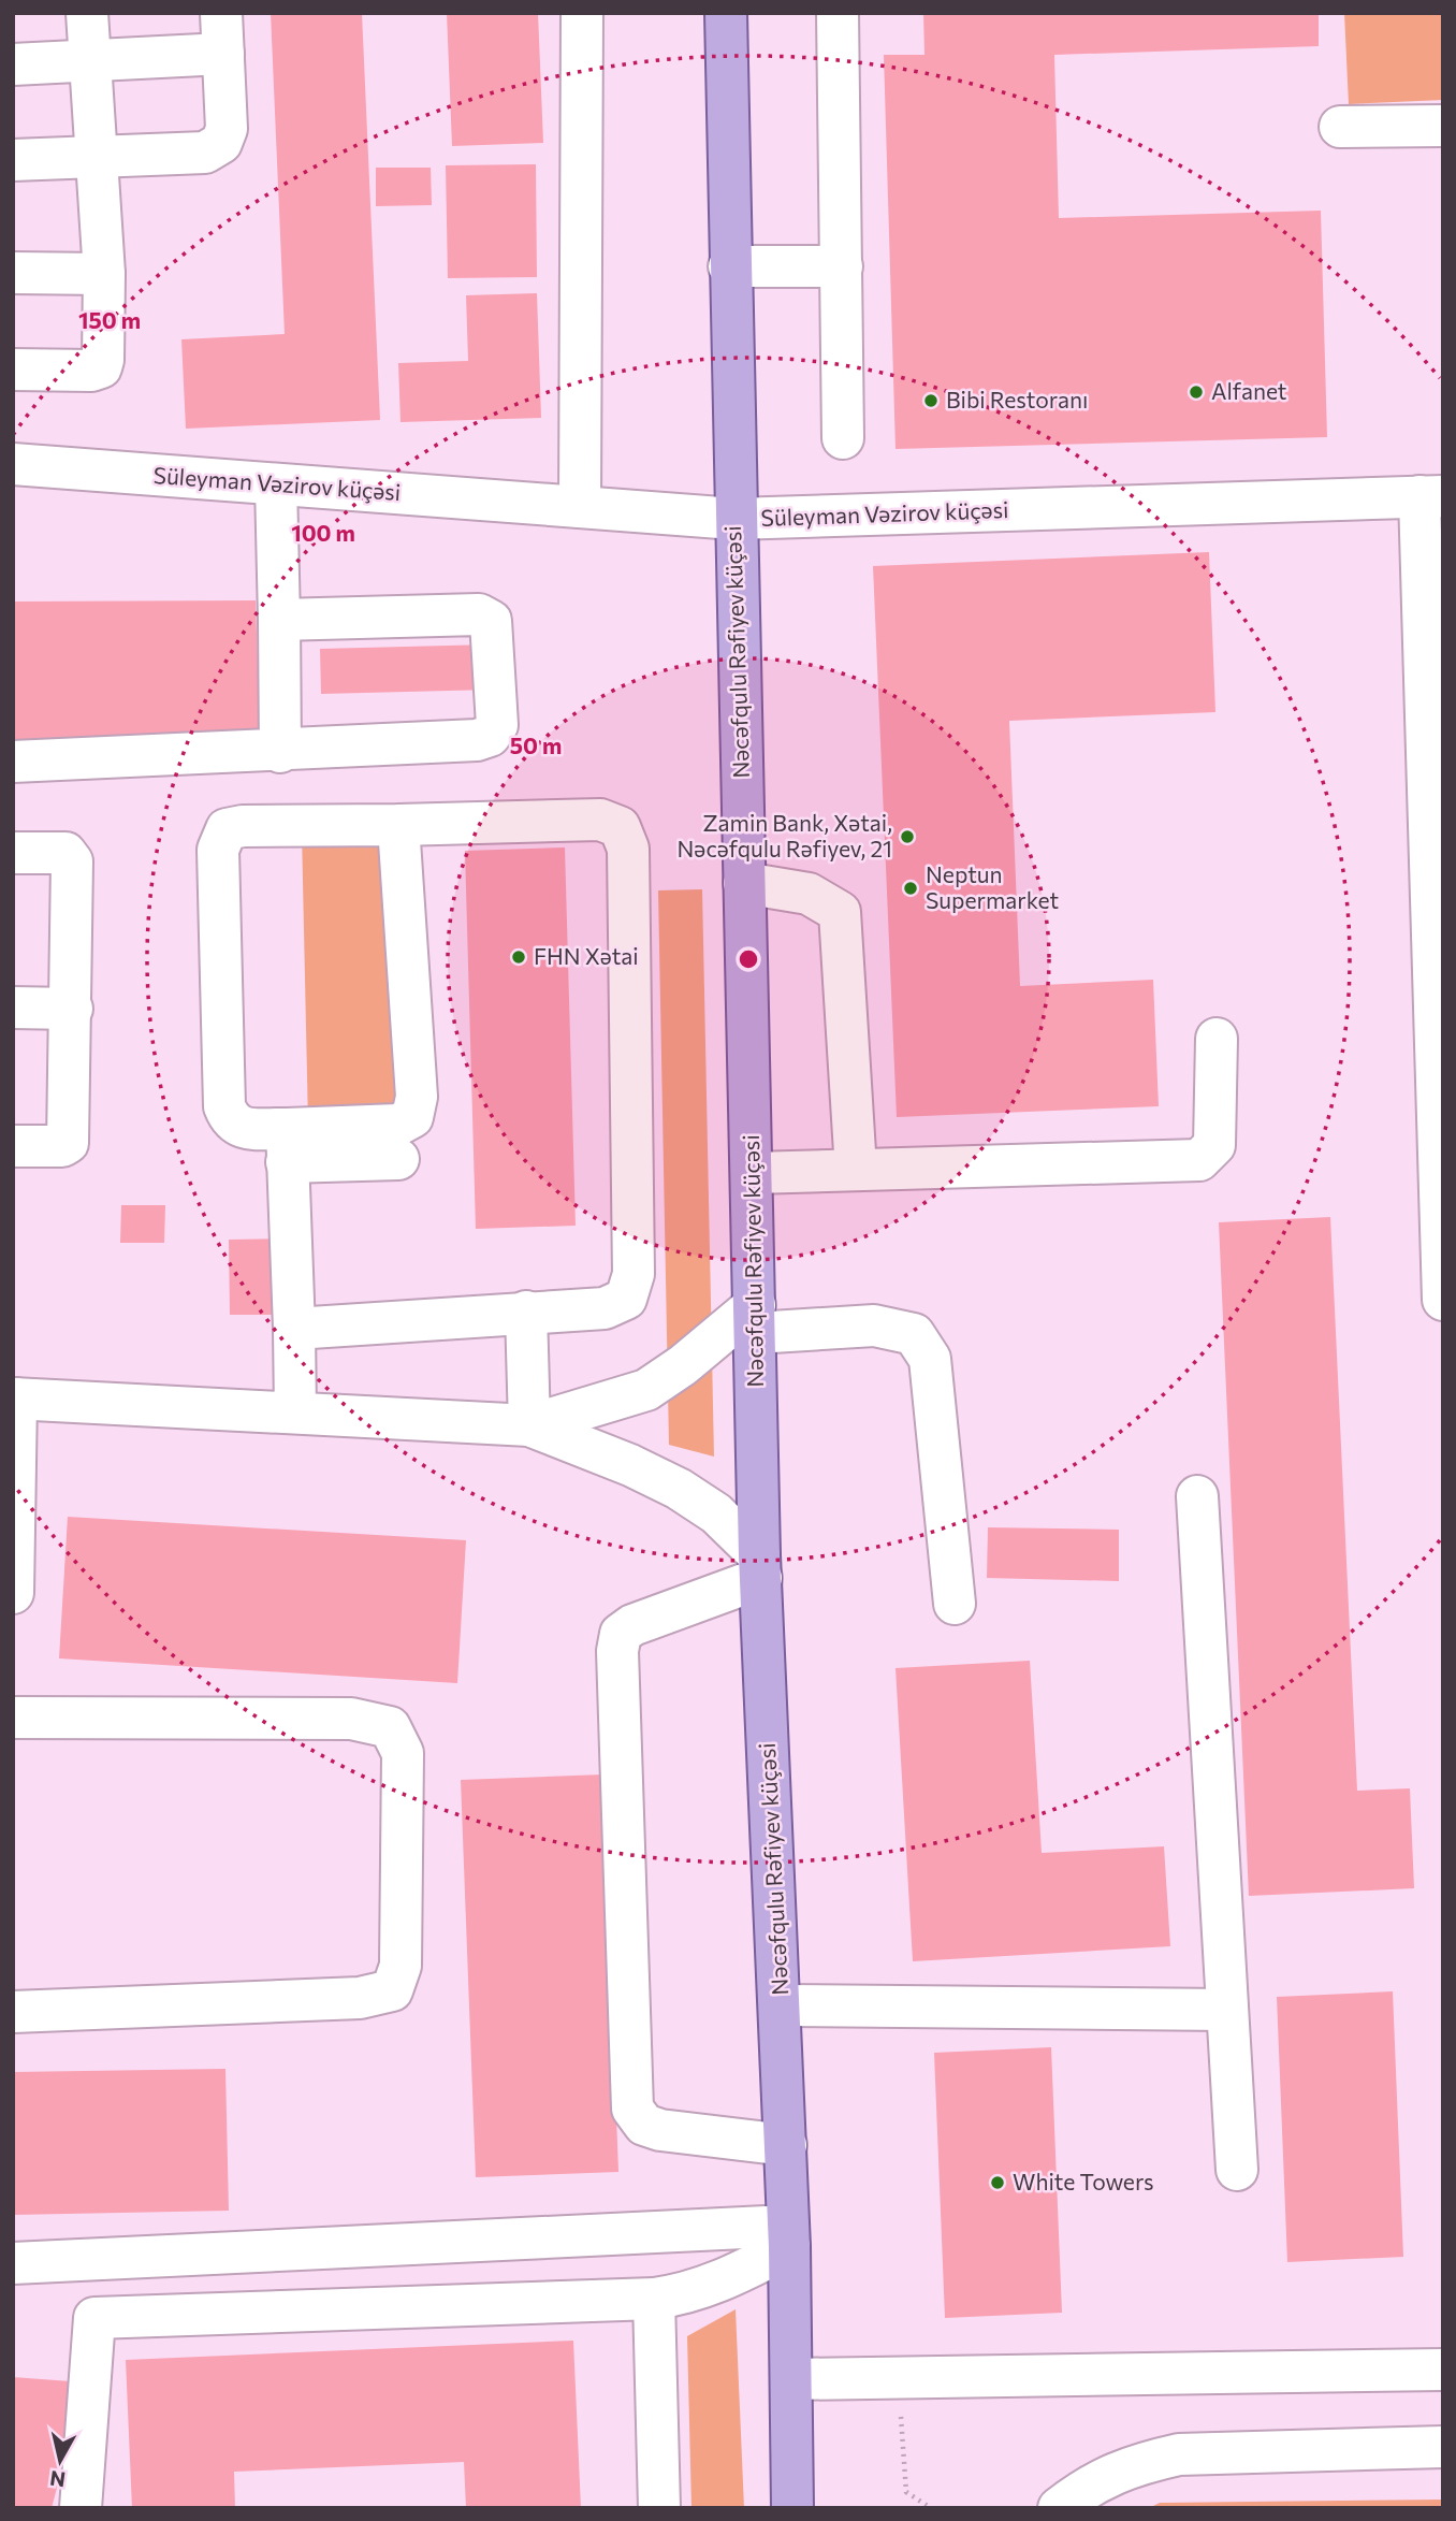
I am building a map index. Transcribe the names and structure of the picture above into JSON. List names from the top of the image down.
{
  "streets": {
    "main road": ["Nəcəfqulu Rəfiyev küçəsi"],
    "street": ["Süleyman Vəzirov küçəsi"]
  },
  "crossings": [
    ["Süleyman Vəzirov küçəsi", "Nəcəfqulu Rəfiyev küçəsi"]
  ],
  "places": [
    "Alfanet",
    "‌Bibi Restoranı",
    "Zamin Bank, Xətai, Nəcəfqulu Rəfiyev, 21",
    "Neptun Supermarket",
    "FHN Xətai",
    "White Towers"
  ],
  "north": "bottom",
  "rings": ["150 m", "100 m", "50 m"]
}
